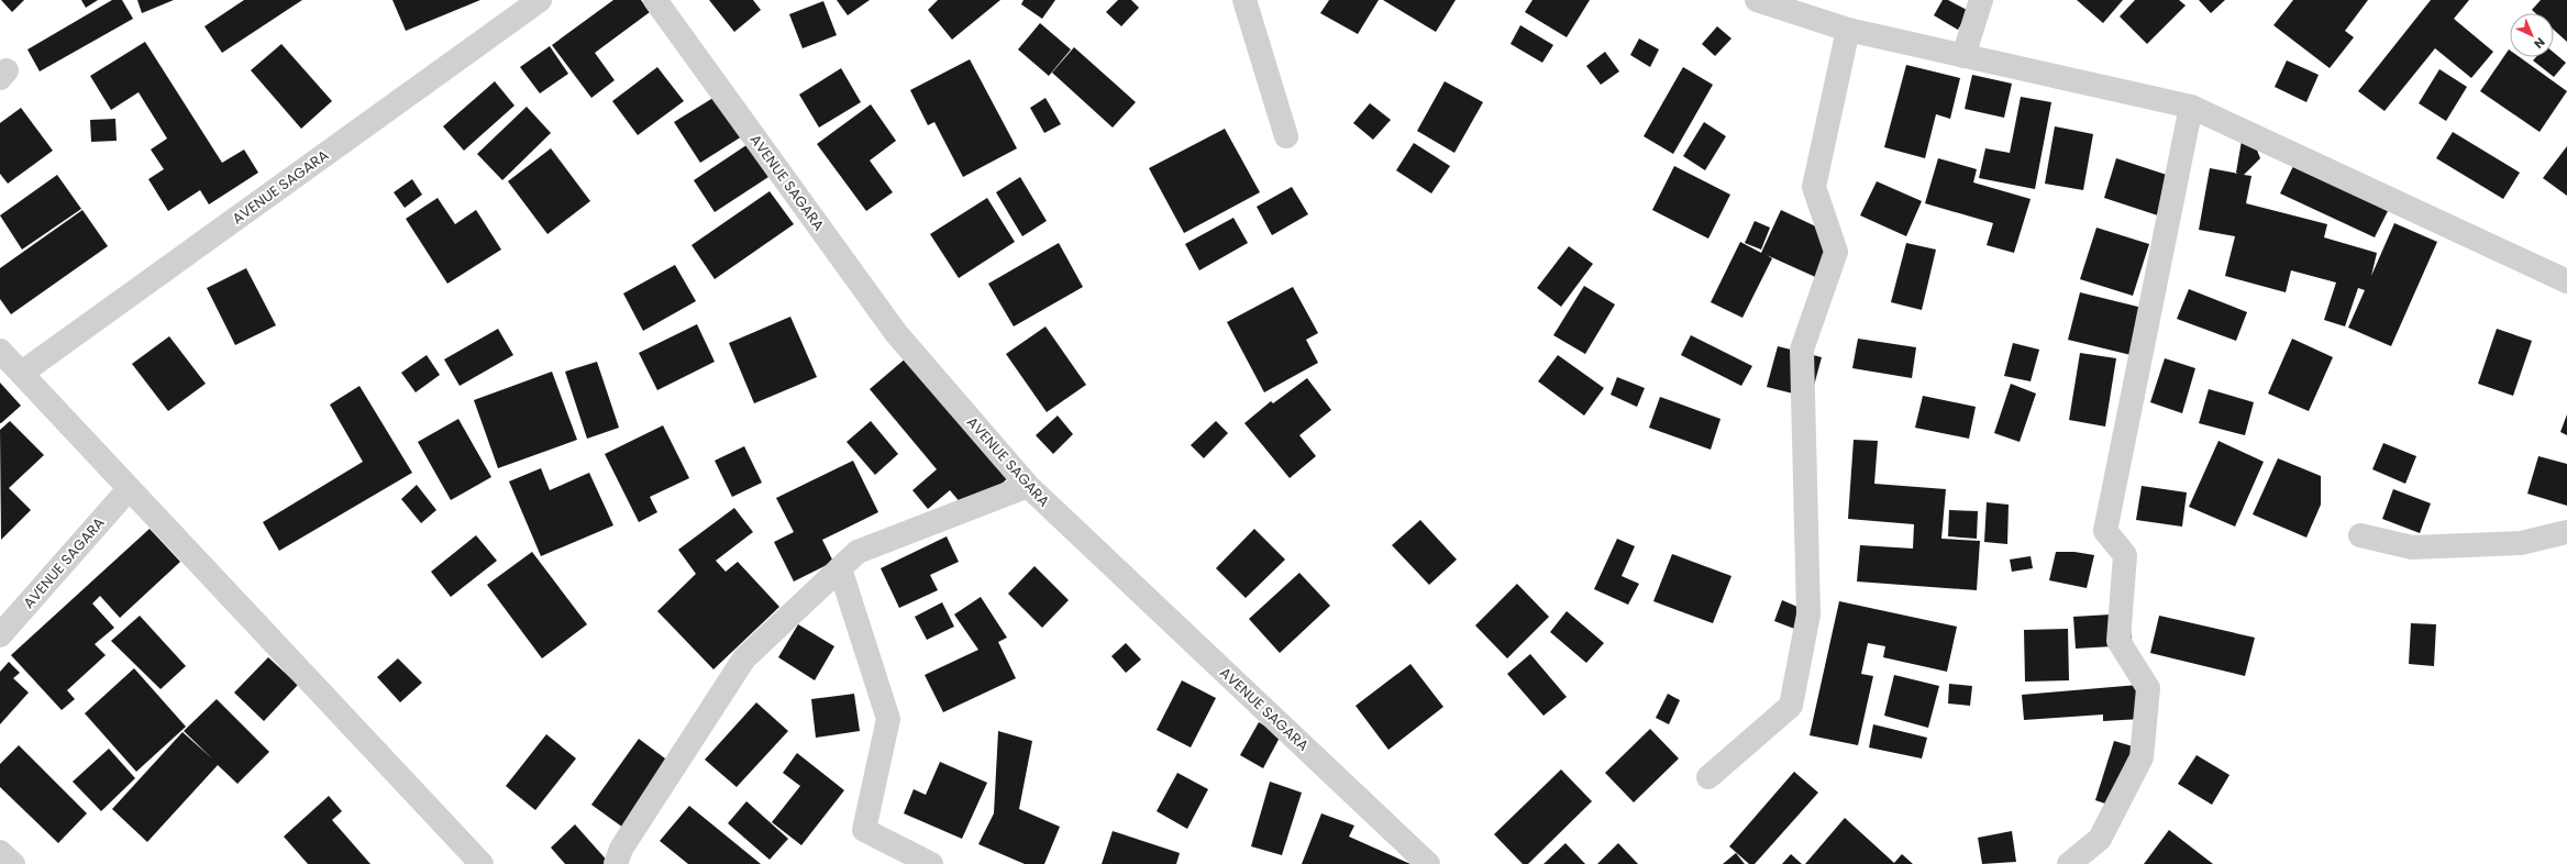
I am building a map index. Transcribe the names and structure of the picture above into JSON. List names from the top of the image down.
{
  "streets": {
    "street": ["AVENUE SAGARA"]
  },
  "north": "bottom right"
}
